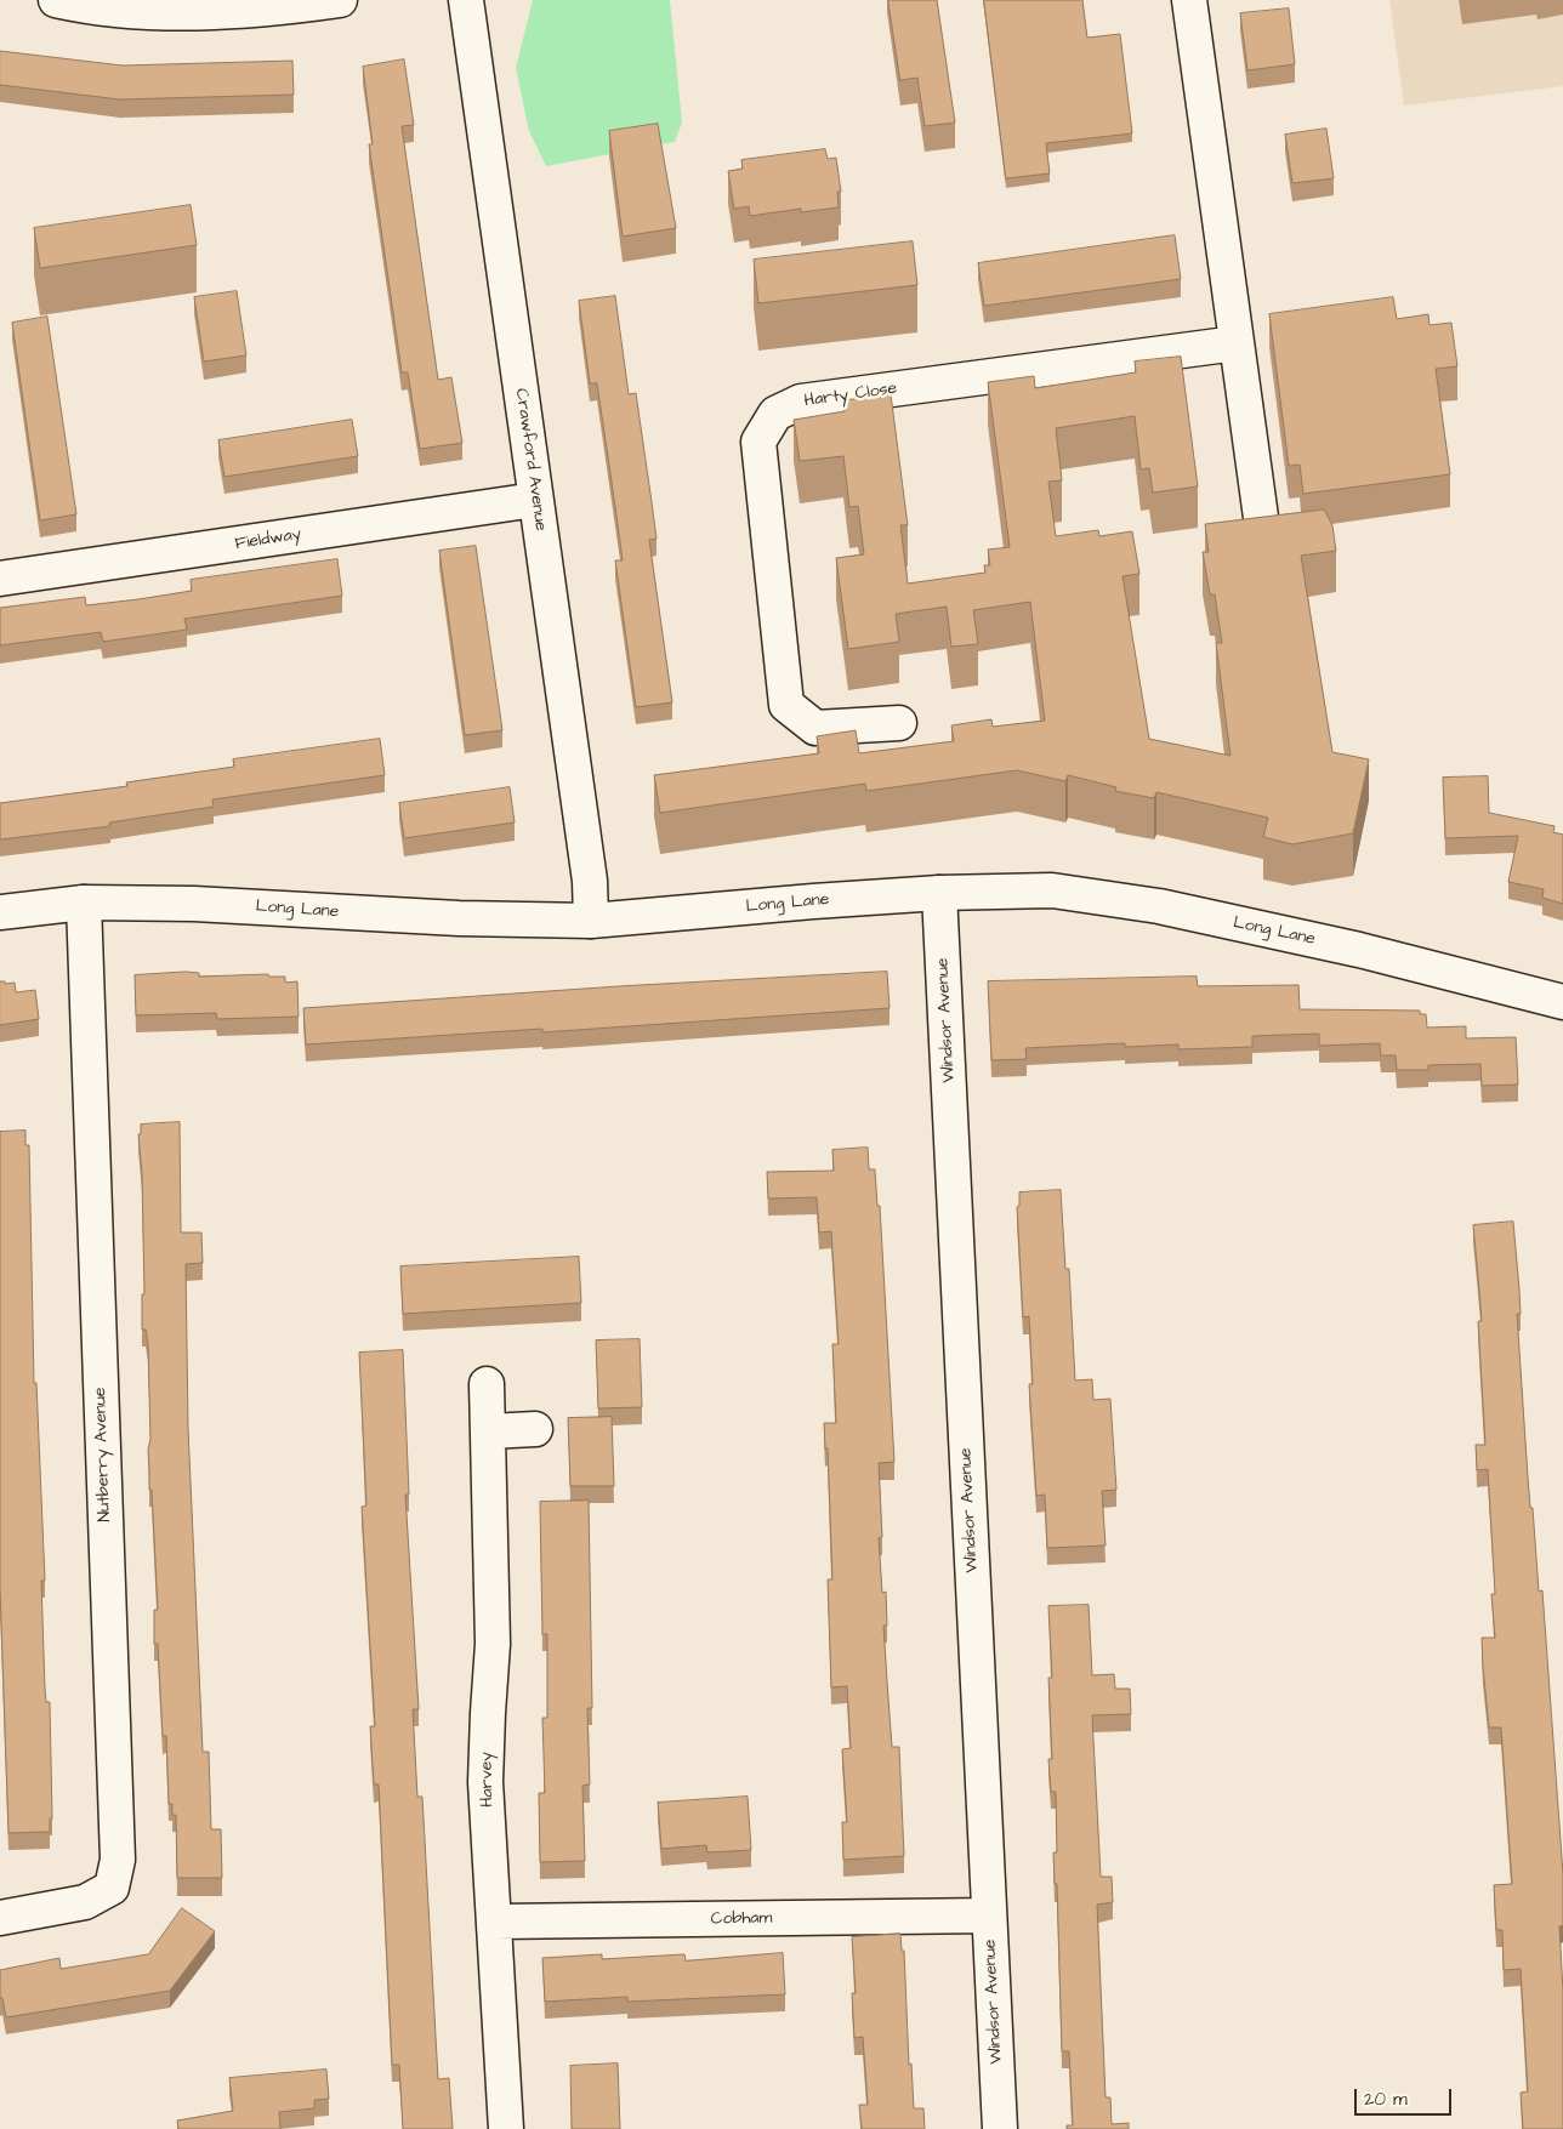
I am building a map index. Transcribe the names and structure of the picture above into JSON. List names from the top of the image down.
{
  "streets": {
    "street": [
      "Harty Close",
      "Crawford Avenue",
      "Fieldway",
      "Long Lane",
      "Windsor Avenue",
      "Nutberry Avenue",
      "Harvey",
      "Cobham"
    ]
  },
  "crossings": [
    ["Crawford Avenue", "Fieldway"],
    ["Crawford Avenue", "Long Lane"],
    ["Long Lane", "Windsor Avenue"],
    ["Long Lane", "Nutberry Avenue"],
    ["Windsor Avenue", "Cobham"],
    ["Harvey", "Cobham"]
  ],
  "scale_bar": "20 m"
}
